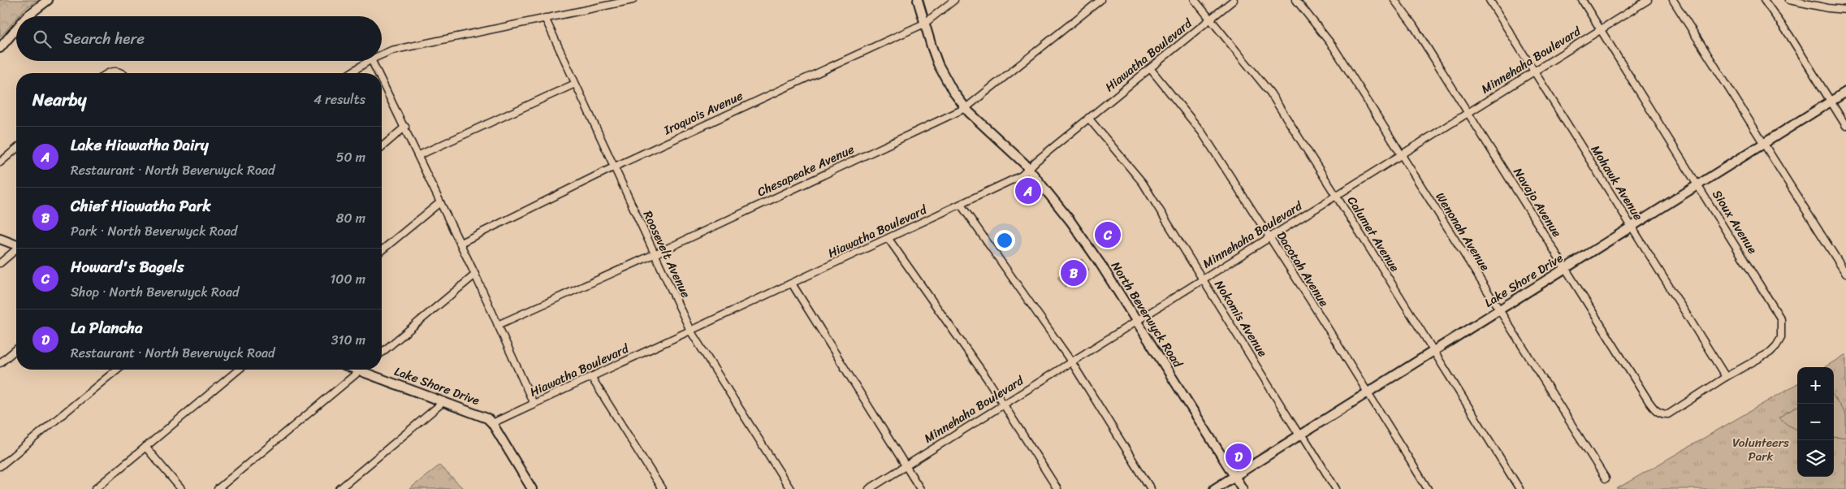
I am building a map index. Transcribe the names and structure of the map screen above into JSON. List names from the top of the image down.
{
  "streets": {
    "street": [
      "Hiawatha Boulevard",
      "Minnehaha Boulevard",
      "Iroquois Avenue",
      "Chesapeake Avenue",
      "Mohawk Avenue",
      "Navajo Avenue",
      "Sioux Avenue",
      "Wenonah Avenue",
      "Calumet Avenue",
      "Roosevelt Avenue",
      "Dacotah Avenue",
      "Lake Shore Drive",
      "North Beverwyck Road",
      "Nokomis Avenue"
    ]
  },
  "crossings": [
    ["Hiawatha Boulevard", "Calumet Avenue"],
    ["Hiawatha Boulevard", "Roosevelt Avenue"],
    ["Hiawatha Boulevard", "Dacotah Avenue"],
    ["Hiawatha Boulevard", "Lake Shore Drive"],
    ["Hiawatha Boulevard", "North Beverwyck Road"],
    ["Hiawatha Boulevard", "Nokomis Avenue"],
    ["Minnehaha Boulevard", "Mohawk Avenue"],
    ["Minnehaha Boulevard", "Navajo Avenue"],
    ["Minnehaha Boulevard", "Sioux Avenue"],
    ["Minnehaha Boulevard", "Wenonah Avenue"],
    ["Minnehaha Boulevard", "Calumet Avenue"],
    ["Minnehaha Boulevard", "Dacotah Avenue"],
    ["Minnehaha Boulevard", "North Beverwyck Road"],
    ["Minnehaha Boulevard", "Nokomis Avenue"],
    ["Iroquois Avenue", "Roosevelt Avenue"],
    ["Iroquois Avenue", "North Beverwyck Road"],
    ["Chesapeake Avenue", "Roosevelt Avenue"],
    ["Chesapeake Avenue", "North Beverwyck Road"],
    ["Mohawk Avenue", "Sioux Avenue"],
    ["Mohawk Avenue", "Lake Shore Drive"],
    ["Navajo Avenue", "Sioux Avenue"],
    ["Navajo Avenue", "Lake Shore Drive"],
    ["Sioux Avenue", "Lake Shore Drive"],
    ["Wenonah Avenue", "Lake Shore Drive"],
    ["Calumet Avenue", "Lake Shore Drive"],
    ["Dacotah Avenue", "Lake Shore Drive"],
    ["Lake Shore Drive", "North Beverwyck Road"],
    ["Lake Shore Drive", "Nokomis Avenue"]
  ],
  "parks": ["Volunteers Park"],
  "page": {
    "search": "Search here",
    "heading": ["Nearby", "4 results"],
    "list": [
      {
        "mark": "A",
        "name": "Lake Hiawatha Dairy",
        "note": "Restaurant · North Beverwyck Road",
        "value": "50 m"
      },
      {
        "mark": "B",
        "name": "Chief Hiawatha Park",
        "note": "Park · North Beverwyck Road",
        "value": "80 m"
      },
      {
        "mark": "C",
        "name": "Howard's Bagels",
        "note": "Shop · North Beverwyck Road",
        "value": "100 m"
      },
      {
        "mark": "D",
        "name": "La Plancha",
        "note": "Restaurant · North Beverwyck Road",
        "value": "310 m"
      }
    ],
    "pins": [
      "A",
      "C",
      "B",
      "D"
    ],
    "map_buttons": ["+", "−"]
  }
}
